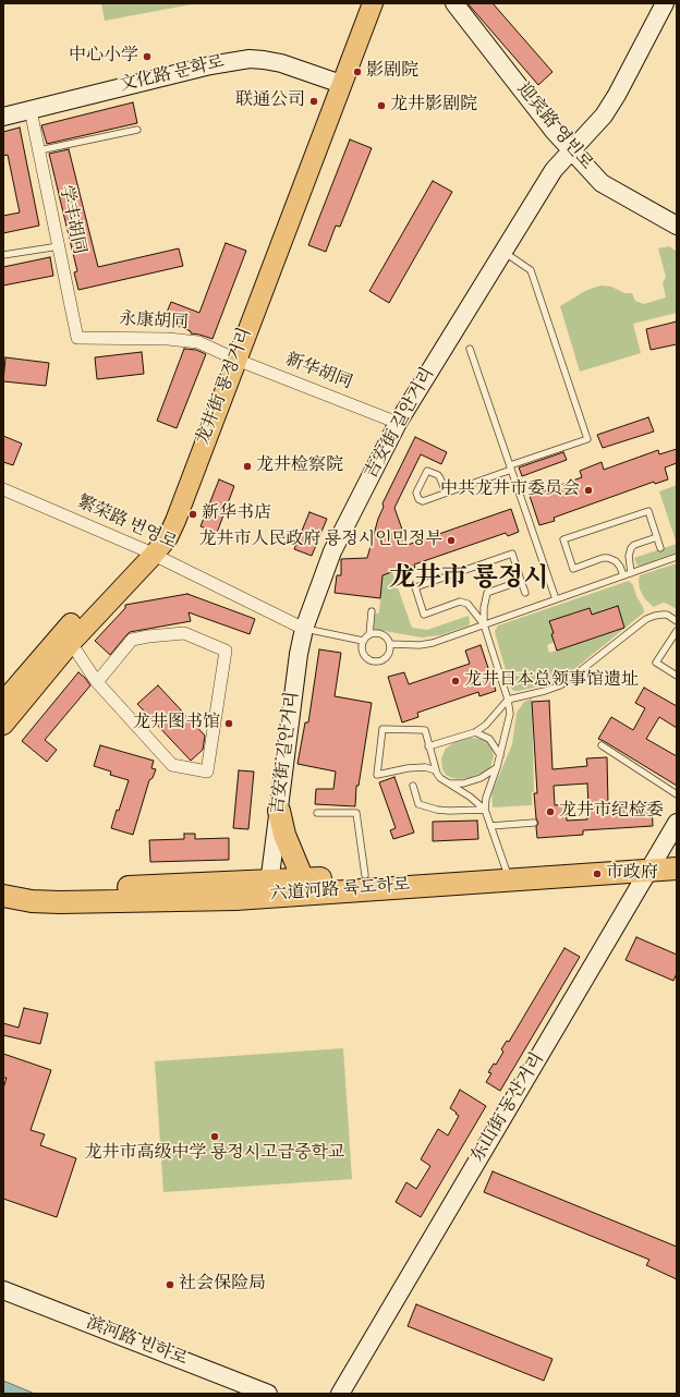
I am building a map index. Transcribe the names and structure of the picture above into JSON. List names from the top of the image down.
{
  "streets": {
    "highway": ["六道河路 륙도하로"],
    "main road": ["龙井街 룡정거리"],
    "street": [
      "文化路 문화로",
      "迎宾路 영빈로",
      "学丰胡同",
      "永康胡同",
      "新华胡同",
      "吉安街 길안거리",
      "繁荣路 번영로",
      "东山街 동산거리",
      "滨河路 빈하로"
    ]
  },
  "crossings": [
    ["文化路 문화로", "学丰胡同"],
    ["文化路 문화로", "龙井街 룡정거리"],
    ["迎宾路 영빈로", "吉安街 길안거리"],
    ["学丰胡同", "永康胡同"],
    ["永康胡同", "新华胡同"],
    ["永康胡同", "龙井街 룡정거리"],
    ["新华胡同", "龙井街 룡정거리"],
    ["新华胡同", "吉安街 길안거리"],
    ["龙井街 룡정거리", "繁荣路 번영로"],
    ["吉安街 길안거리", "繁荣路 번영로"],
    ["吉安街 길안거리", "六道河路 륙도하로"],
    ["六道河路 륙도하로", "东山街 동산거리"]
  ],
  "districts": ["龙井市 룡정시"],
  "places": [
    "中心小学",
    "影剧院",
    "联通公司",
    "龙井影剧院",
    "龙井检察院",
    "中共龙井市委员会",
    "新华书店",
    "龙井市人民政府 룡정시인민정부",
    "龙井日本总领事馆遗址",
    "龙井图书馆",
    "龙井市纪检委",
    "市政府",
    "龙井市高级中学 룡정시고급중학교",
    "社会保险局"
  ]
}
